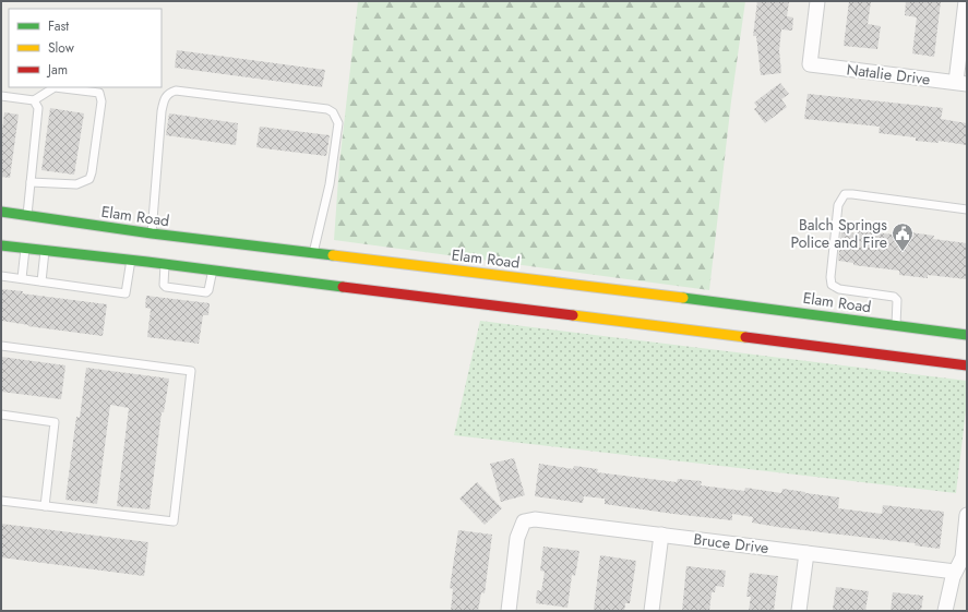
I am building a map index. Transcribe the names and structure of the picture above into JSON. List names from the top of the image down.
{
  "streets": {
    "main road": ["Elam Road"],
    "street": ["Natalie Drive", "Bruce Drive"]
  },
  "places": {
    "public building": ["Balch Springs Police and Fire"]
  },
  "legend": ["Fast", "Slow", "Jam"]
}
